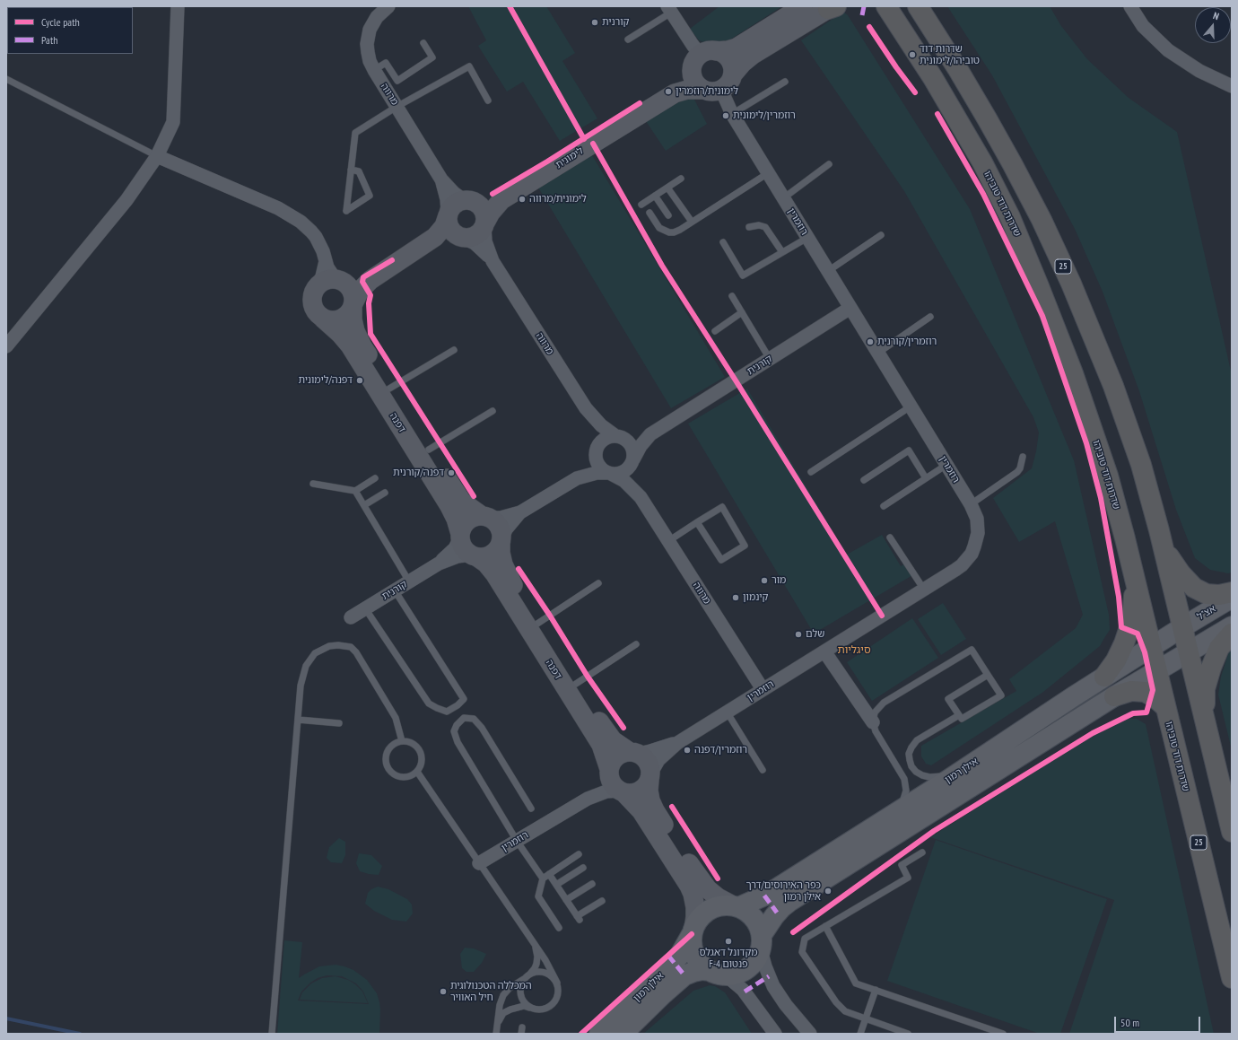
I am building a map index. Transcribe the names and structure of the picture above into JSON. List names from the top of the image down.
{
  "streets": {
    "highway": ["שדרות דוד טוביהו", "25"],
    "main road": ["אצ\"ל", "אילן רמון"],
    "street": [
      "מרווה",
      "לימונית",
      "רוזמרין",
      "קורנית",
      "דפנה"
    ]
  },
  "crossings": [
    ["מרווה", "לימונית"],
    ["מרווה", "רוזמרין"],
    ["מרווה", "קורנית"],
    ["לימונית", "רוזמרין"],
    ["שדרות דוד טוביהו", "אילן רמון"],
    ["רוזמרין", "קורנית"],
    ["רוזמרין", "דפנה"],
    ["25", "אצ\"ל"],
    ["25", "אילן רמון"],
    ["קורנית", "דפנה"],
    ["אצ\"ל", "אילן רמון"]
  ],
  "districts": ["סיגליות"],
  "places": [
    "קורנית",
    "שדרות דוד טוביהו/לימונית",
    "לימונית/רוזמרין",
    "רוזמרין/לימונית",
    "לימונית/מרווה",
    "רוזמרין/קורנית",
    "דפנה/לימונית",
    "דפנה/קורנית",
    "מור",
    "קינמון",
    "שלם",
    "רוזמרין/דפנה",
    "כפר האירוסים/דרך אילן רמון",
    "מקדונל דאגלס F-4 פנטום",
    "המכללה הטכנולוגית חיל האוויר"
  ],
  "legend": ["Cycle path", "Path"],
  "scale_bar": "50 m",
  "north": "top"
}
